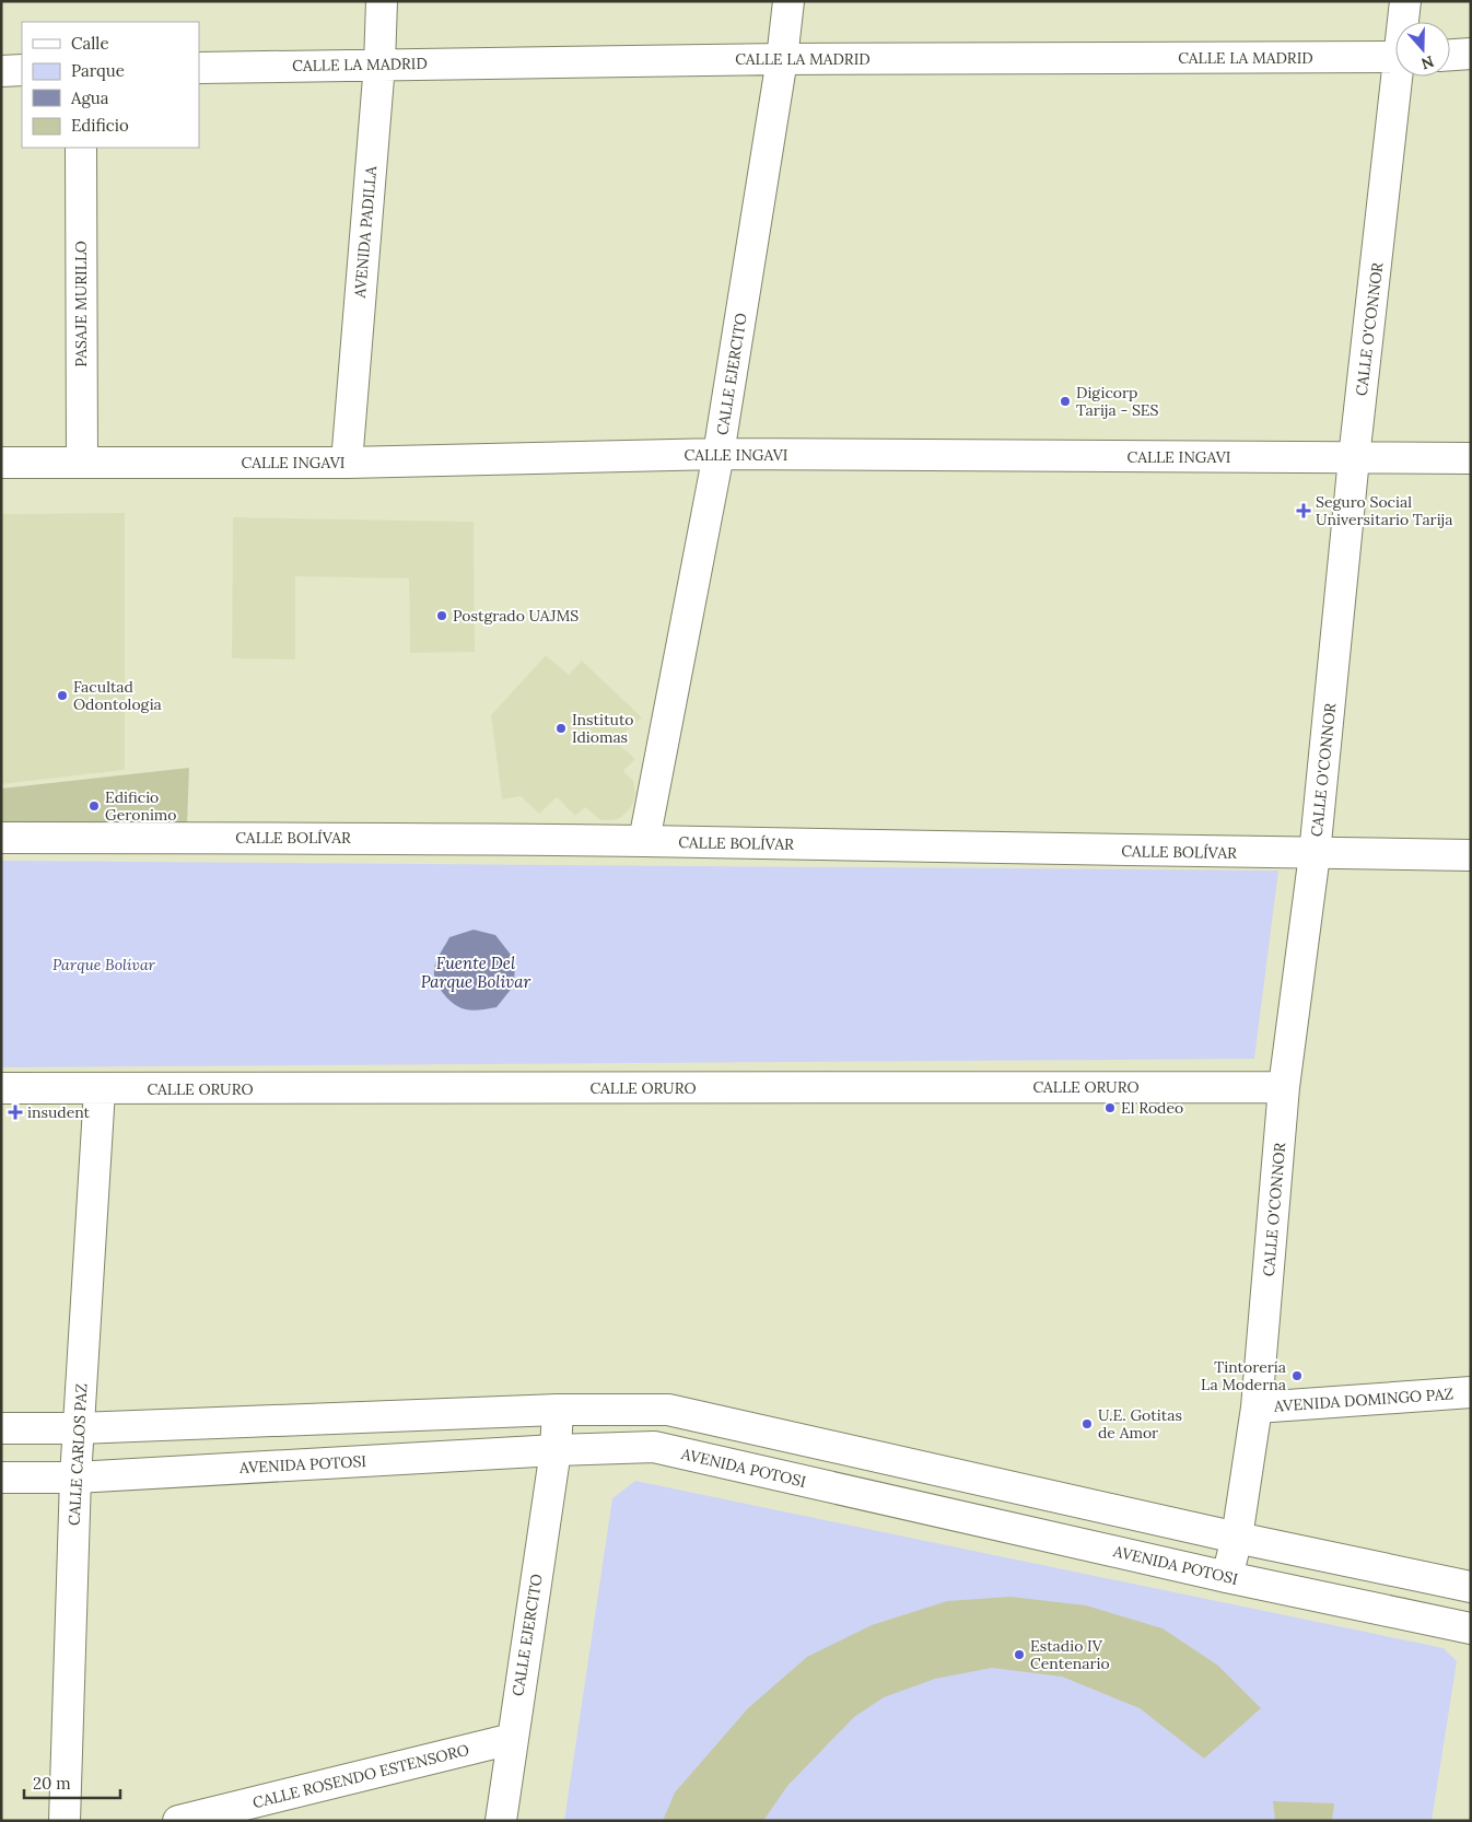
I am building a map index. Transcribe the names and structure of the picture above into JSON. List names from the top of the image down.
{
  "streets": {
    "street": [
      "CALLE LA MADRID",
      "AVENIDA PADILLA",
      "PASAJE MURILLO",
      "CALLE O'CONNOR",
      "CALLE EJERCITO",
      "CALLE INGAVI",
      "CALLE BOLÍVAR",
      "CALLE ORURO",
      "AVENIDA DOMINGO PAZ",
      "CALLE CARLOS PAZ",
      "AVENIDA POTOSI",
      "CALLE ROSENDO ESTENSORO"
    ]
  },
  "crossings": [
    ["CALLE LA MADRID", "AVENIDA PADILLA"],
    ["CALLE LA MADRID", "CALLE EJERCITO"],
    ["AVENIDA PADILLA", "CALLE INGAVI"],
    ["PASAJE MURILLO", "CALLE INGAVI"],
    ["CALLE O'CONNOR", "CALLE INGAVI"],
    ["CALLE O'CONNOR", "CALLE BOLÍVAR"],
    ["CALLE O'CONNOR", "CALLE ORURO"],
    ["CALLE O'CONNOR", "AVENIDA DOMINGO PAZ"],
    ["CALLE O'CONNOR", "AVENIDA POTOSI"],
    ["CALLE EJERCITO", "CALLE INGAVI"],
    ["CALLE EJERCITO", "CALLE BOLÍVAR"],
    ["CALLE EJERCITO", "AVENIDA POTOSI"],
    ["CALLE EJERCITO", "CALLE ROSENDO ESTENSORO"],
    ["CALLE ORURO", "CALLE CARLOS PAZ"],
    ["CALLE CARLOS PAZ", "AVENIDA POTOSI"]
  ],
  "water": ["Fuente Del Parque Bolivar"],
  "parks": ["Parque Bolívar"],
  "places": {
    "other": [
      "Digicorp Tarija - SES",
      "Postgrado UAJMS",
      "Facultad Odontologia",
      "Instituto Idiomas",
      "Edificio Geronimo",
      "El Rodeo",
      "Tintorería La Moderna",
      "U.E. Gotitas de Amor",
      "Estadio IV Centenario"
    ],
    "health": ["Seguro Social Universitario Tarija", "insudent"]
  },
  "legend": [
    "Calle",
    "Parque",
    "Agua",
    "Edificio"
  ],
  "scale_bar": "20 m",
  "north": "bottom"
}
